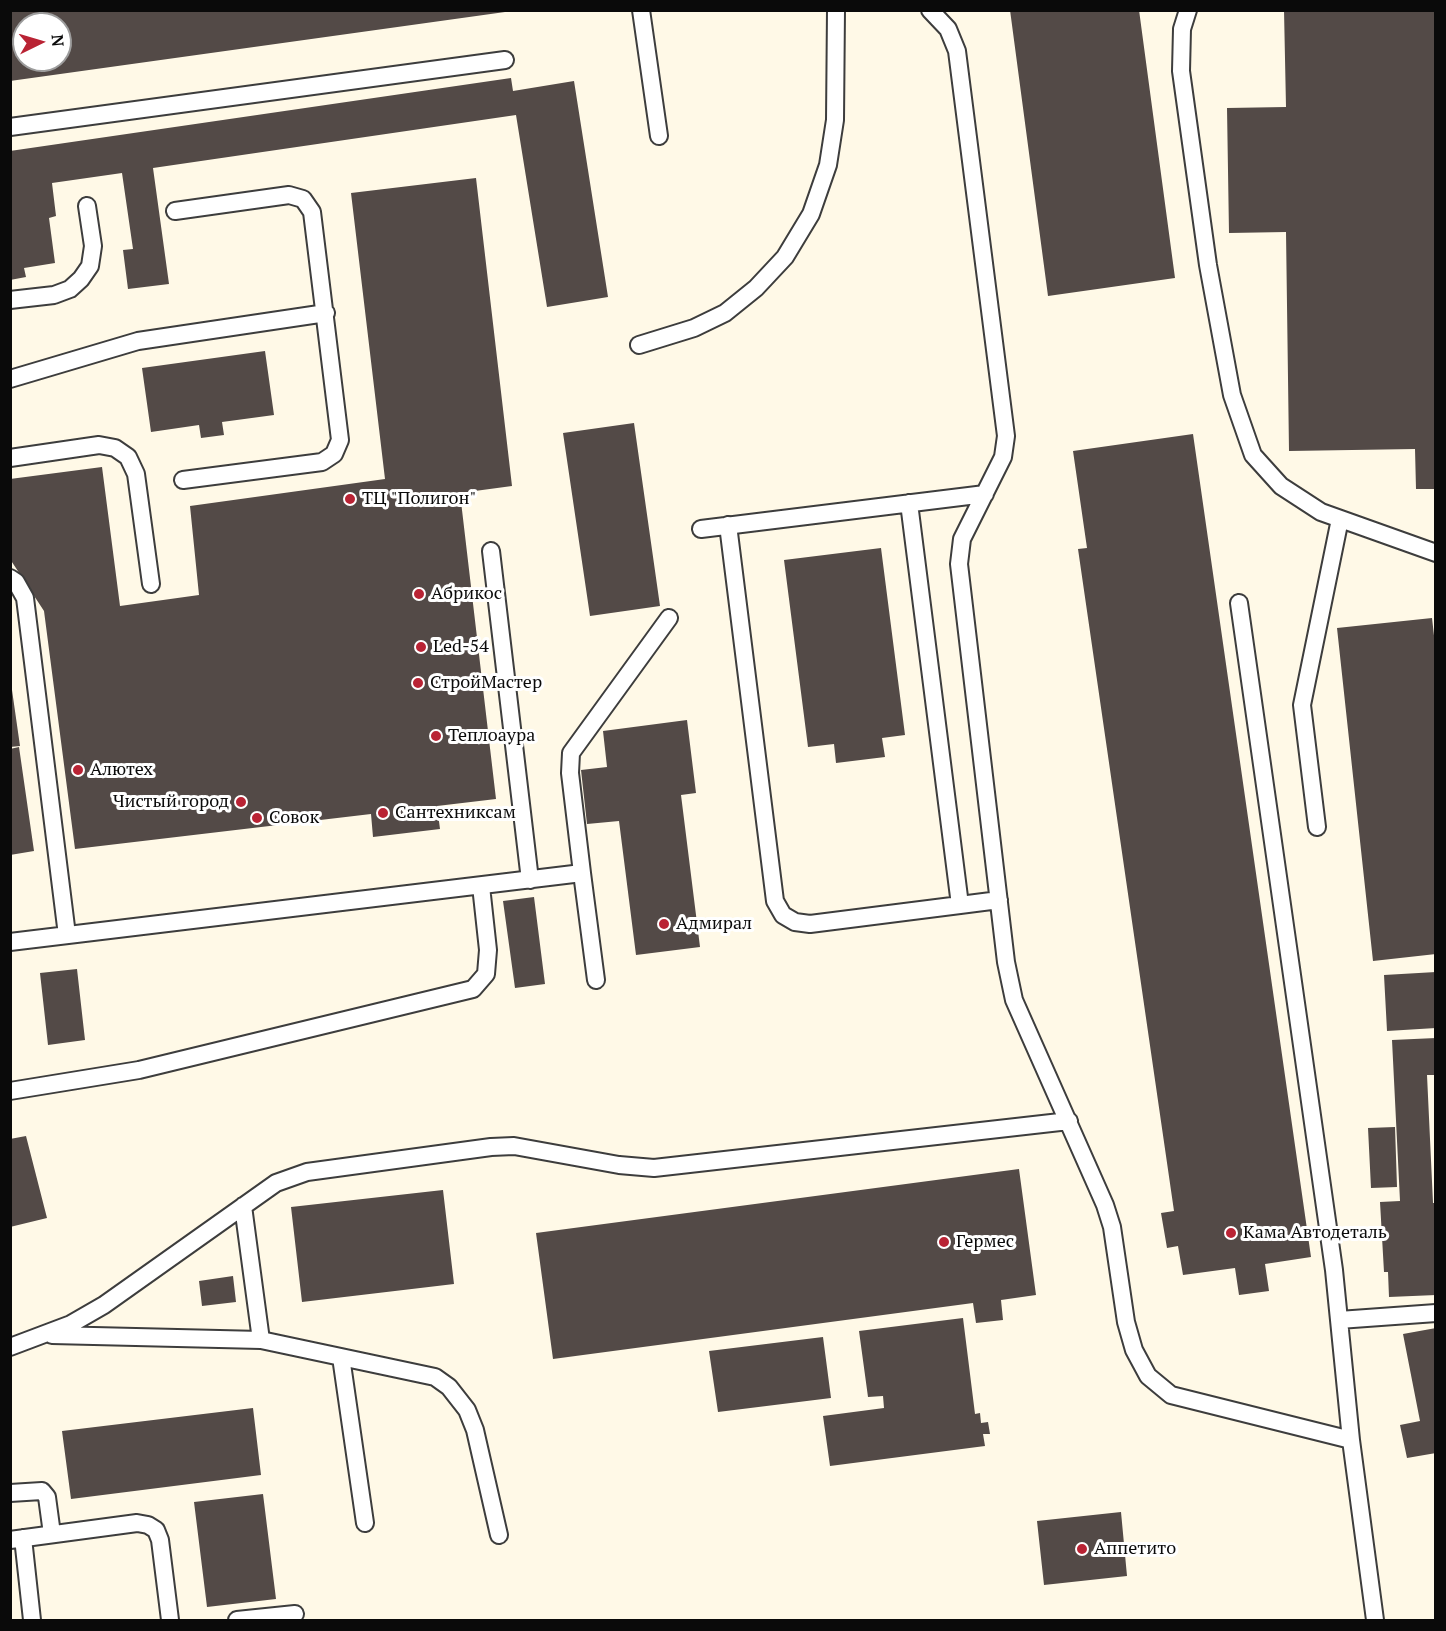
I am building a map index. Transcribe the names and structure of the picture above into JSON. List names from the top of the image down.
{
  "places": [
    "ТЦ \"Полигон\"",
    "Абрикос",
    "Led-54",
    "СтройМастер",
    "Теплоаура",
    "Алютех",
    "Чистый город",
    "Сантехниксам",
    "Совок",
    "Адмирал",
    "Кама Автодеталь",
    "Гермес",
    "Аппетито"
  ],
  "north": "right"
}
